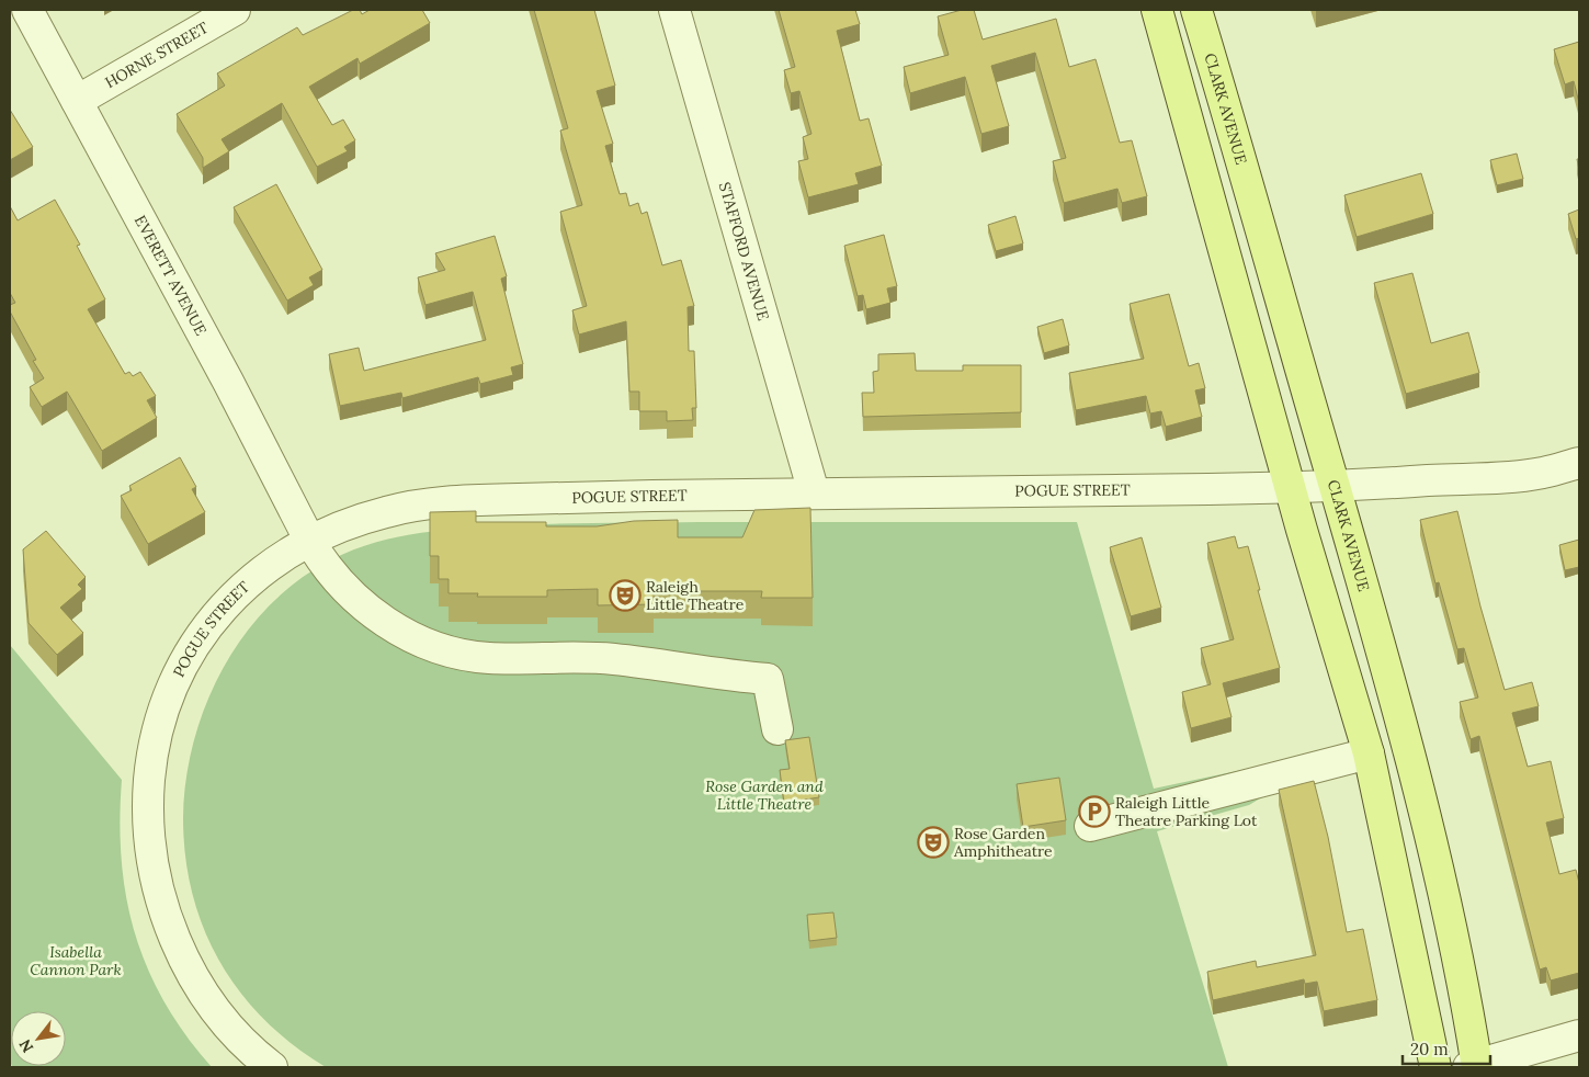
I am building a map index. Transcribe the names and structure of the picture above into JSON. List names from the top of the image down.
{
  "streets": {
    "main road": ["CLARK AVENUE"],
    "street": [
      "HORNE STREET",
      "STAFFORD AVENUE",
      "EVERETT AVENUE",
      "POGUE STREET"
    ]
  },
  "crossings": [
    ["HORNE STREET", "EVERETT AVENUE"],
    ["CLARK AVENUE", "POGUE STREET"],
    ["STAFFORD AVENUE", "POGUE STREET"],
    ["EVERETT AVENUE", "POGUE STREET"]
  ],
  "parks": ["Rose Garden and Little Theatre", "Isabella Cannon Park"],
  "places": {
    "theatre": ["Raleigh Little Theatre", "Rose Garden Amphitheatre"],
    "parking": ["Raleigh Little Theatre Parking Lot"]
  },
  "scale_bar": "20 m",
  "north": "bottom left"
}
